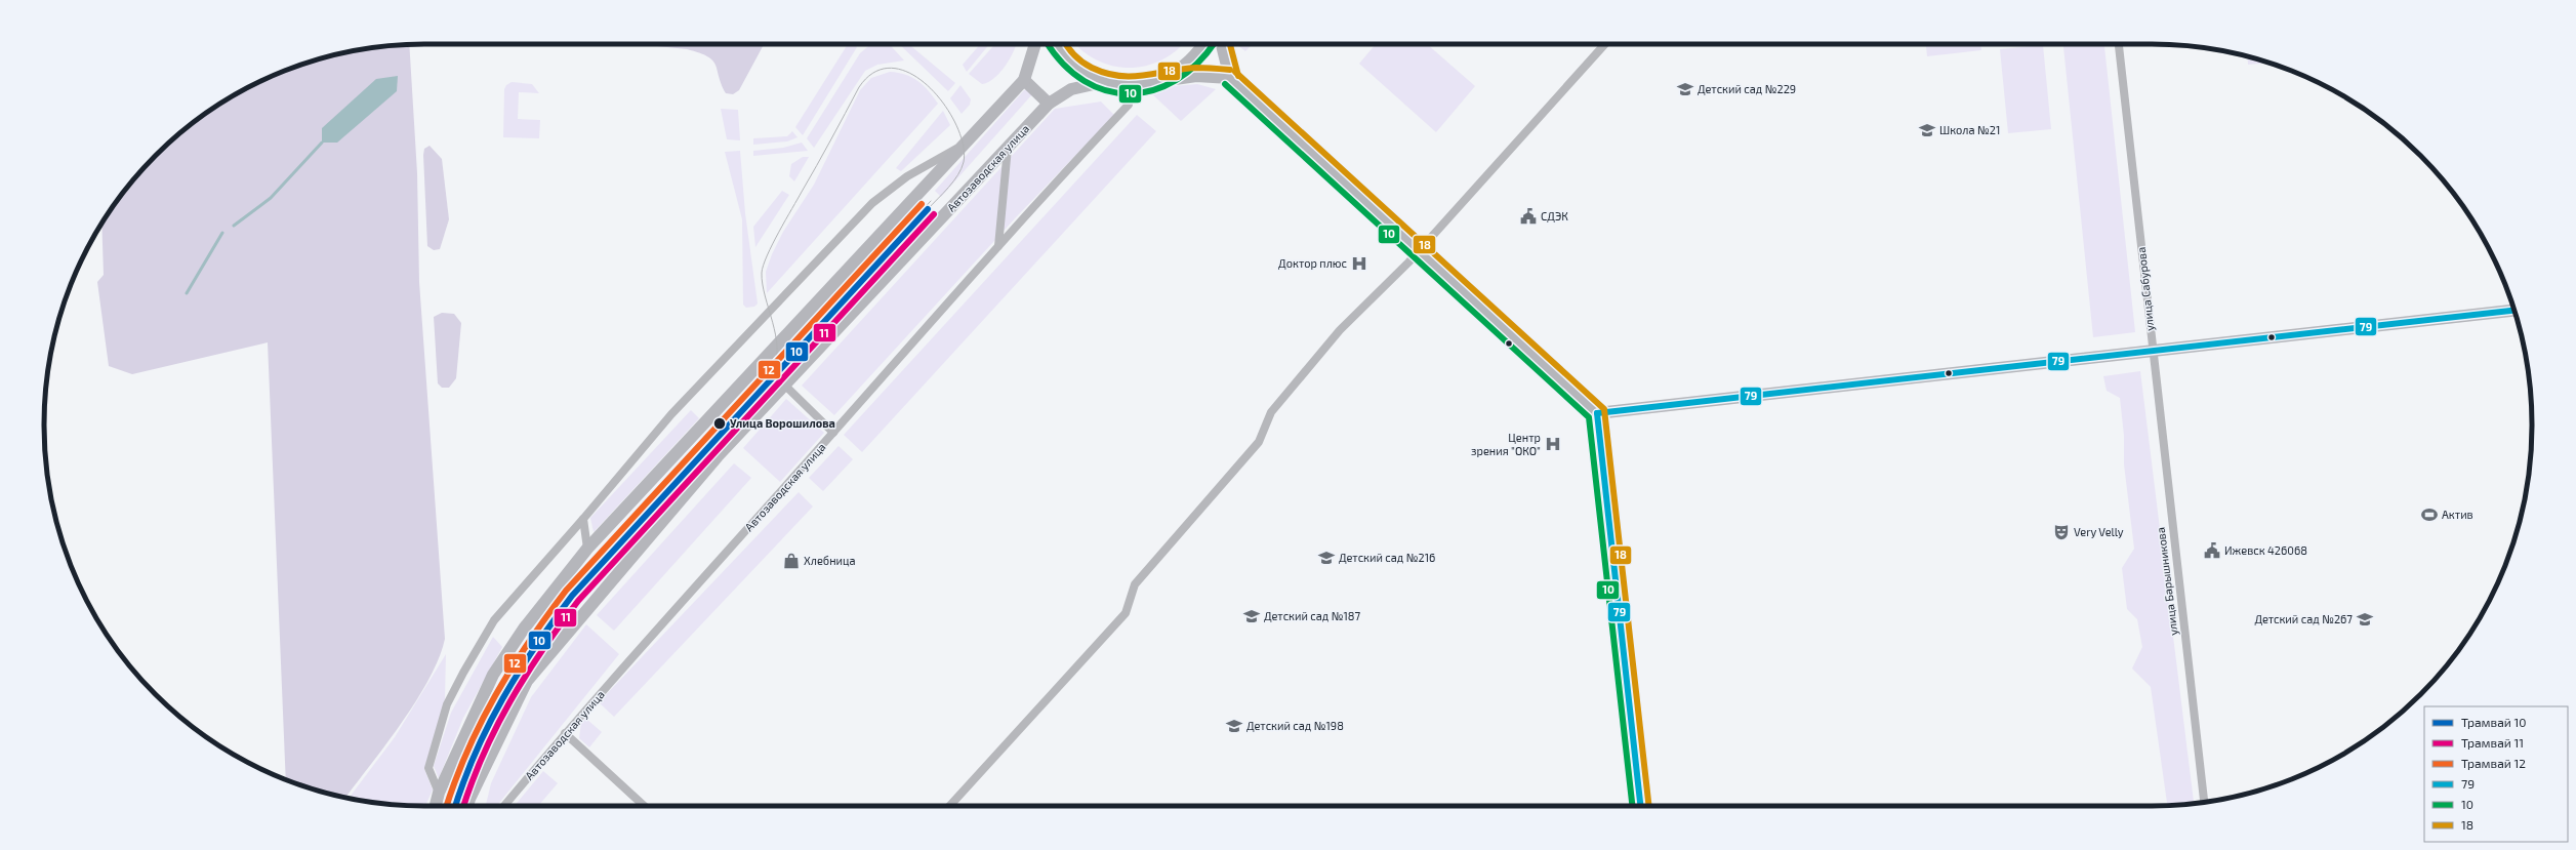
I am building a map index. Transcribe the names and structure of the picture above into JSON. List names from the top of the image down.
{
  "streets": {
    "main road": ["Автозаводская улица"],
    "street": ["улица Сабурова", "улица Барышникова"]
  },
  "crossings": [
    ["улица Сабурова", "улица Барышникова"]
  ],
  "places": {
    "school or university": [
      "Детский сад №229",
      "Школа №21",
      "Детский сад №216",
      "Детский сад №187",
      "Детский сад №267",
      "Детский сад №198"
    ],
    "public building": ["СДЭК", "Ижевск 426068"],
    "hospital": ["Доктор плюс", "Центр зрения \"ОКО\""],
    "other": ["Улица Ворошилова"],
    "sports": ["Актив"],
    "theatre": ["Very Velly"],
    "shop": ["Хлебница"]
  },
  "lines": [
    "transit line 10",
    "transit line 18",
    "tram line 12",
    "tram line 10",
    "tram line 11",
    "transit line 79"
  ],
  "legend": [
    "Трамвай 10",
    "Трамвай 11",
    "Трамвай 12",
    "79",
    "10",
    "18"
  ]
}
